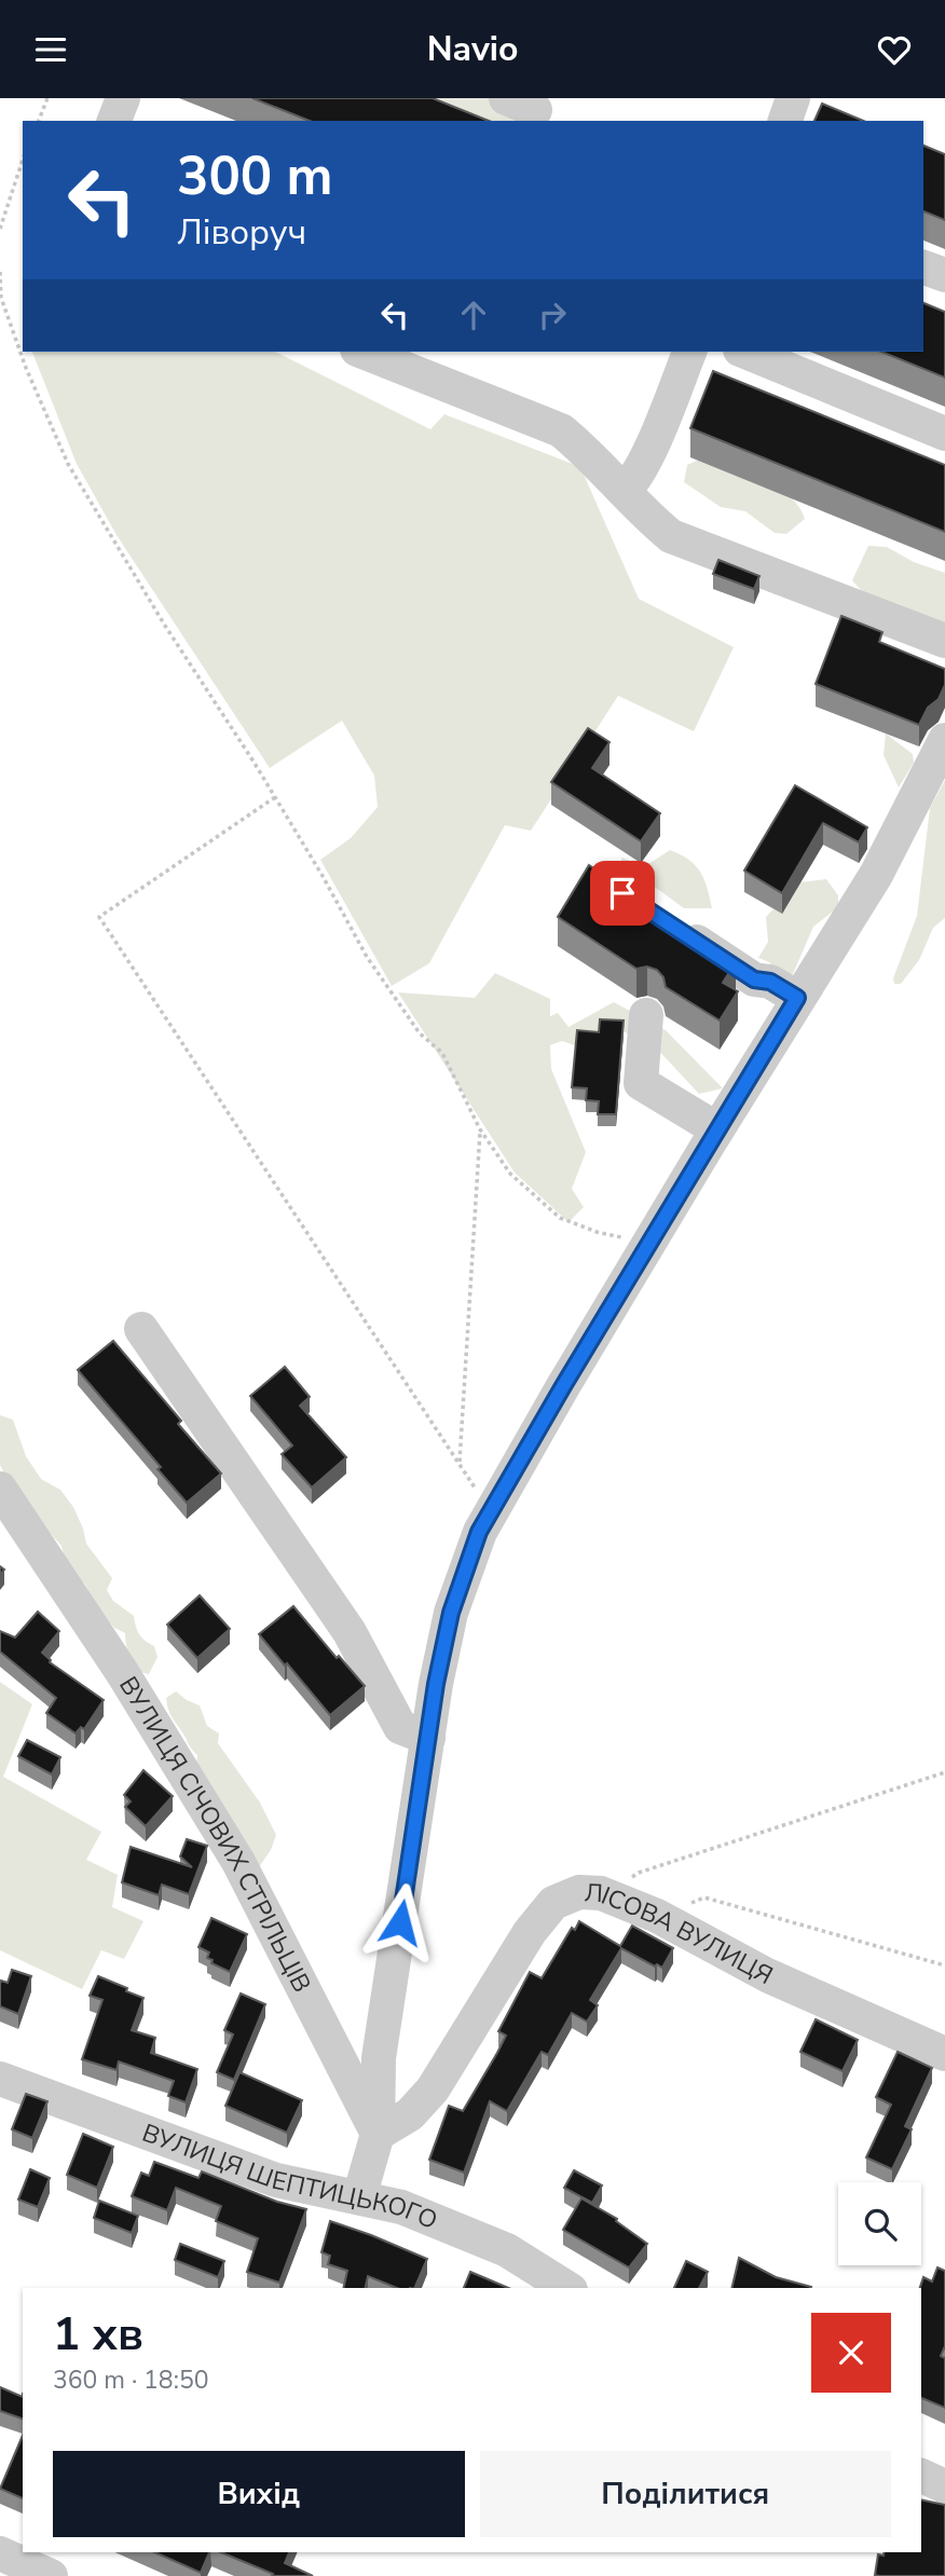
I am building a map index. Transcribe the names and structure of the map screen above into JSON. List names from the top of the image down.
{
  "streets": {
    "street": ["ВУЛИЦЯ СІЧОВИХ СТРІЛЬЦІВ", "ЛІСОВА ВУЛИЦЯ", "ВУЛИЦЯ ШЕПТИЦЬКОГО"]
  },
  "crossings": [
    ["ВУЛИЦЯ СІЧОВИХ СТРІЛЬЦІВ", "ЛІСОВА ВУЛИЦЯ"]
  ],
  "page": {
    "header": "Navio",
    "turn": ["300 m", "Ліворуч"],
    "heading": ["1 хв", "360 m · 18:50"],
    "buttons": ["Вихід", "Поділитися"]
  }
}
